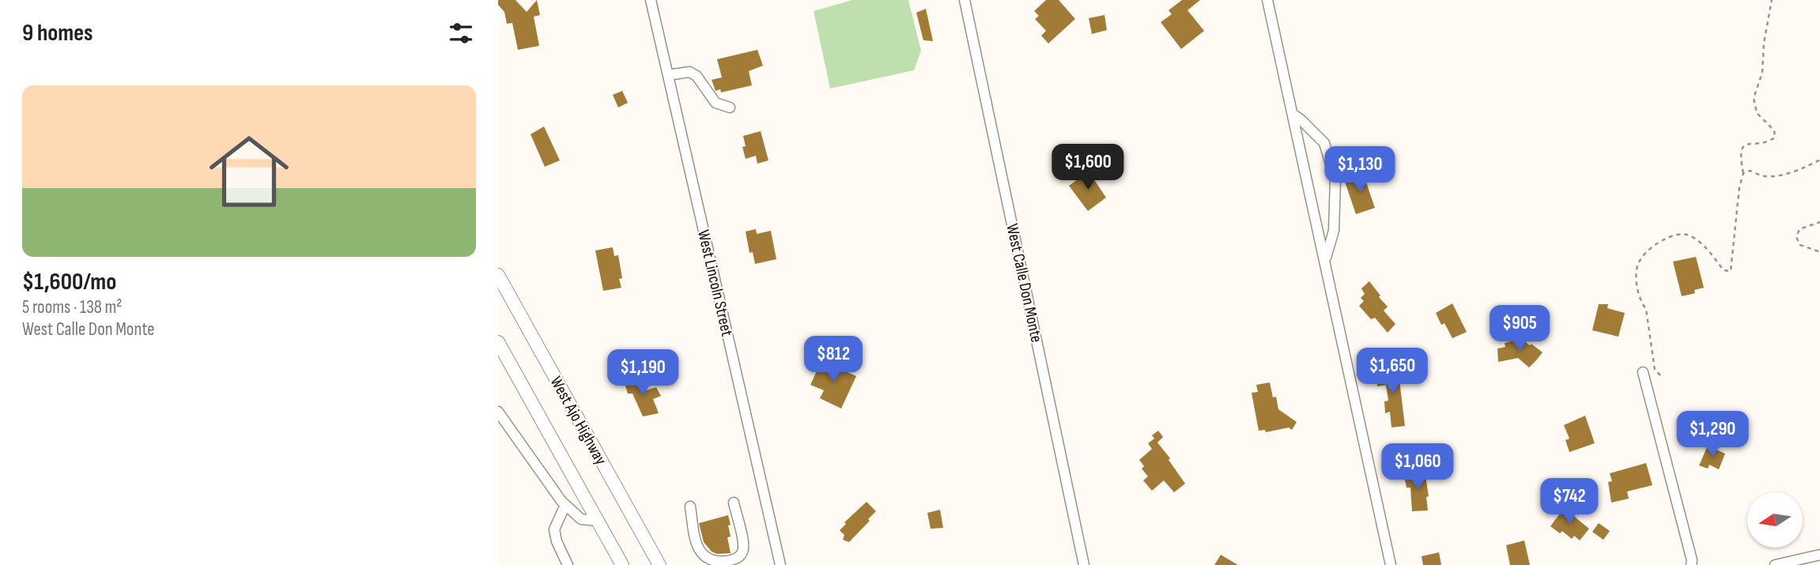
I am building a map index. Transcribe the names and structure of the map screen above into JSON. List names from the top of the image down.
{
  "streets": {
    "main road": ["West Ajo Highway"],
    "street": ["West Lincoln Street", "West Calle Don Monte"]
  },
  "north": "left",
  "page": {
    "heading": "9 homes",
    "list": [
      {
        "name": "$1,600/mo",
        "note": "5 rooms · 138 m² · West Calle Don Monte"
      }
    ],
    "price": [
      "$1,600",
      "$1,130",
      "$905",
      "$812",
      "$1,650",
      "$1,190",
      "$1,290",
      "$1,060",
      "$742"
    ]
  }
}
